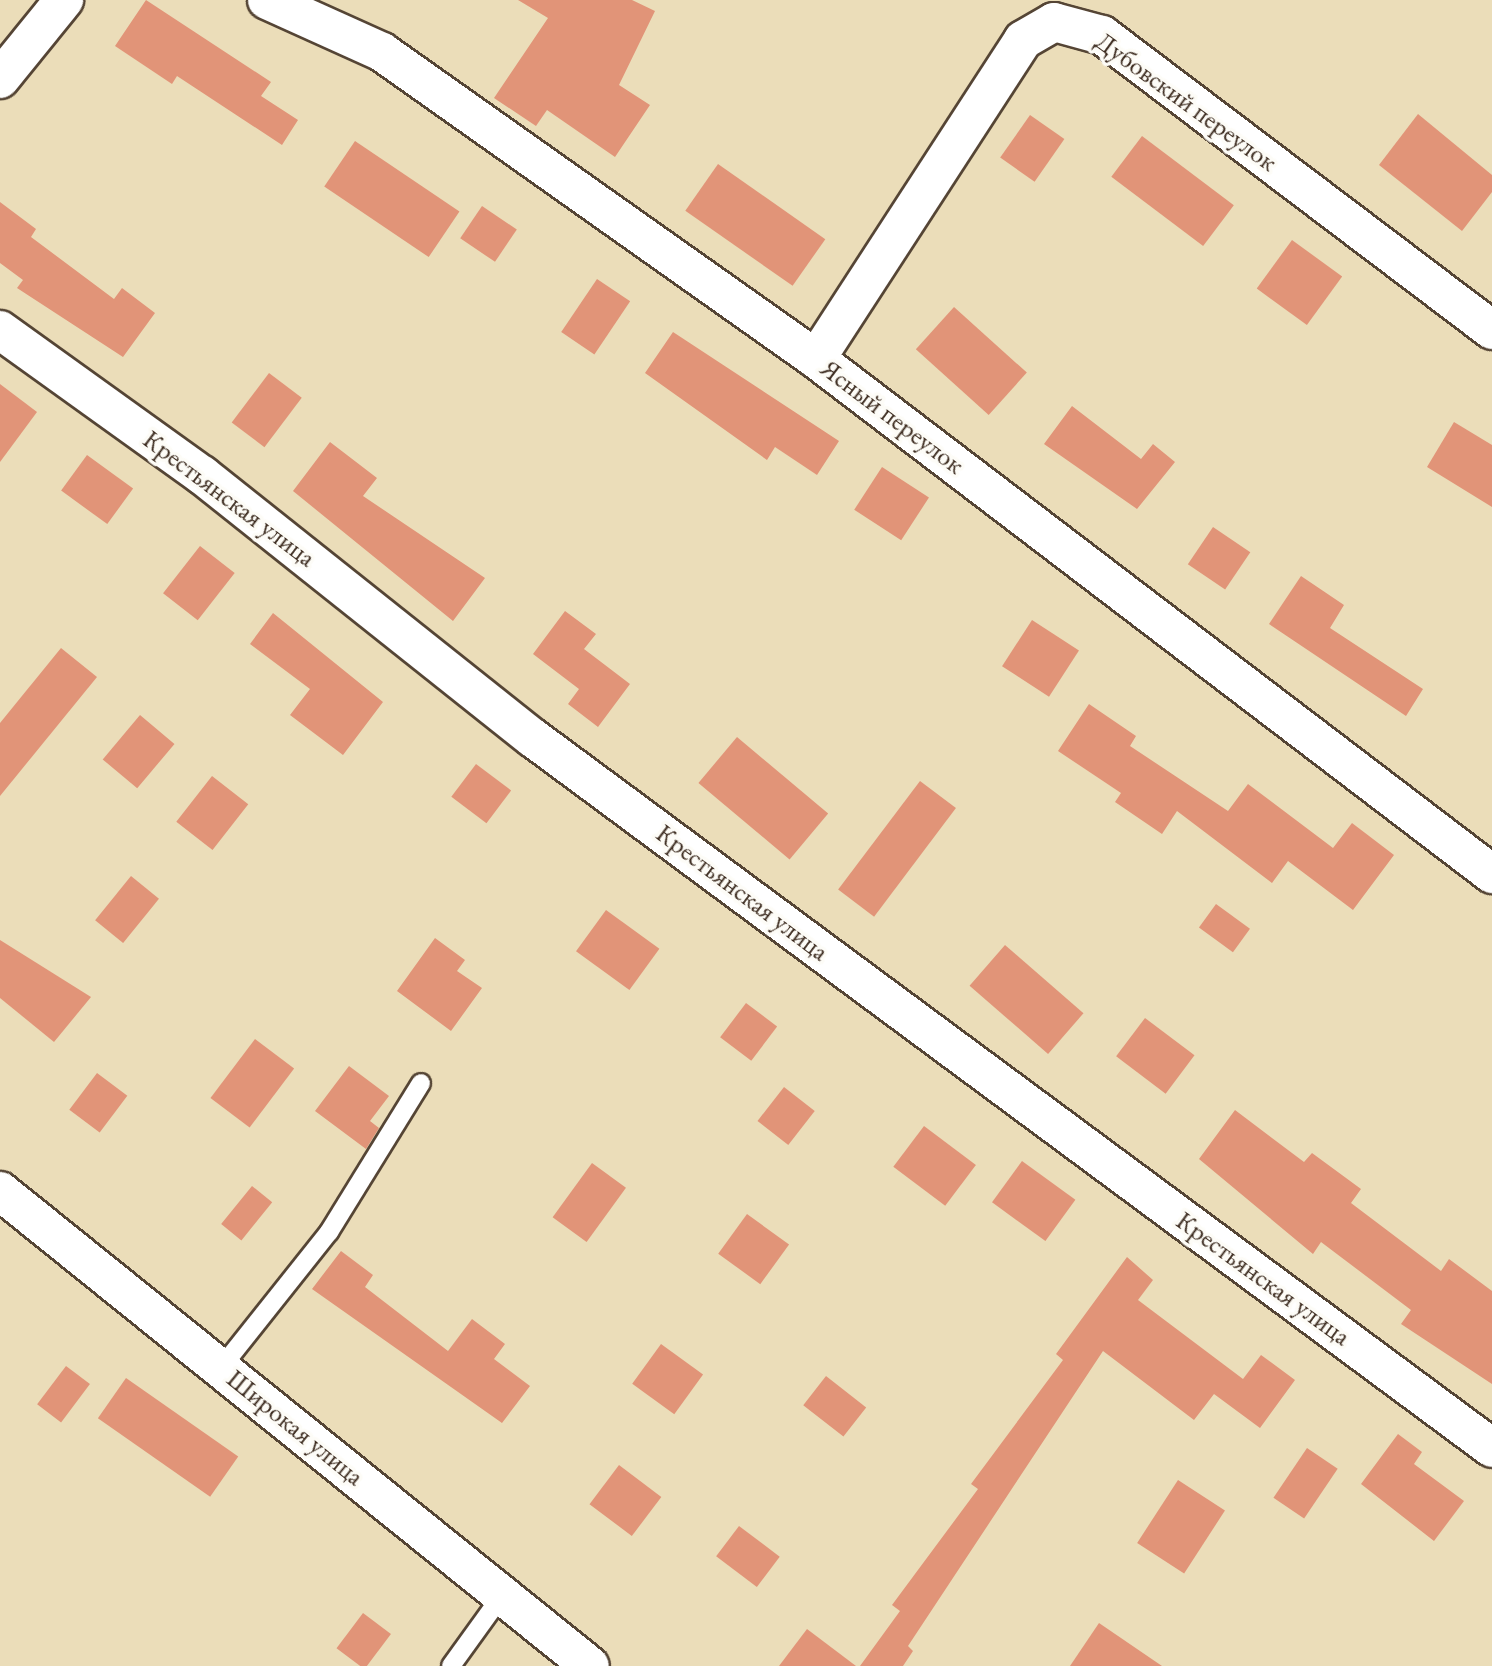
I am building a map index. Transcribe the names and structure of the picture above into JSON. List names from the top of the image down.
{
  "streets": {
    "street": [
      "Дубовский переулок",
      "Ясный переулок",
      "Крестьянская улица",
      "Широкая улица"
    ]
  },
  "crossings": [
    ["Дубовский переулок", "Ясный переулок"]
  ]
}
